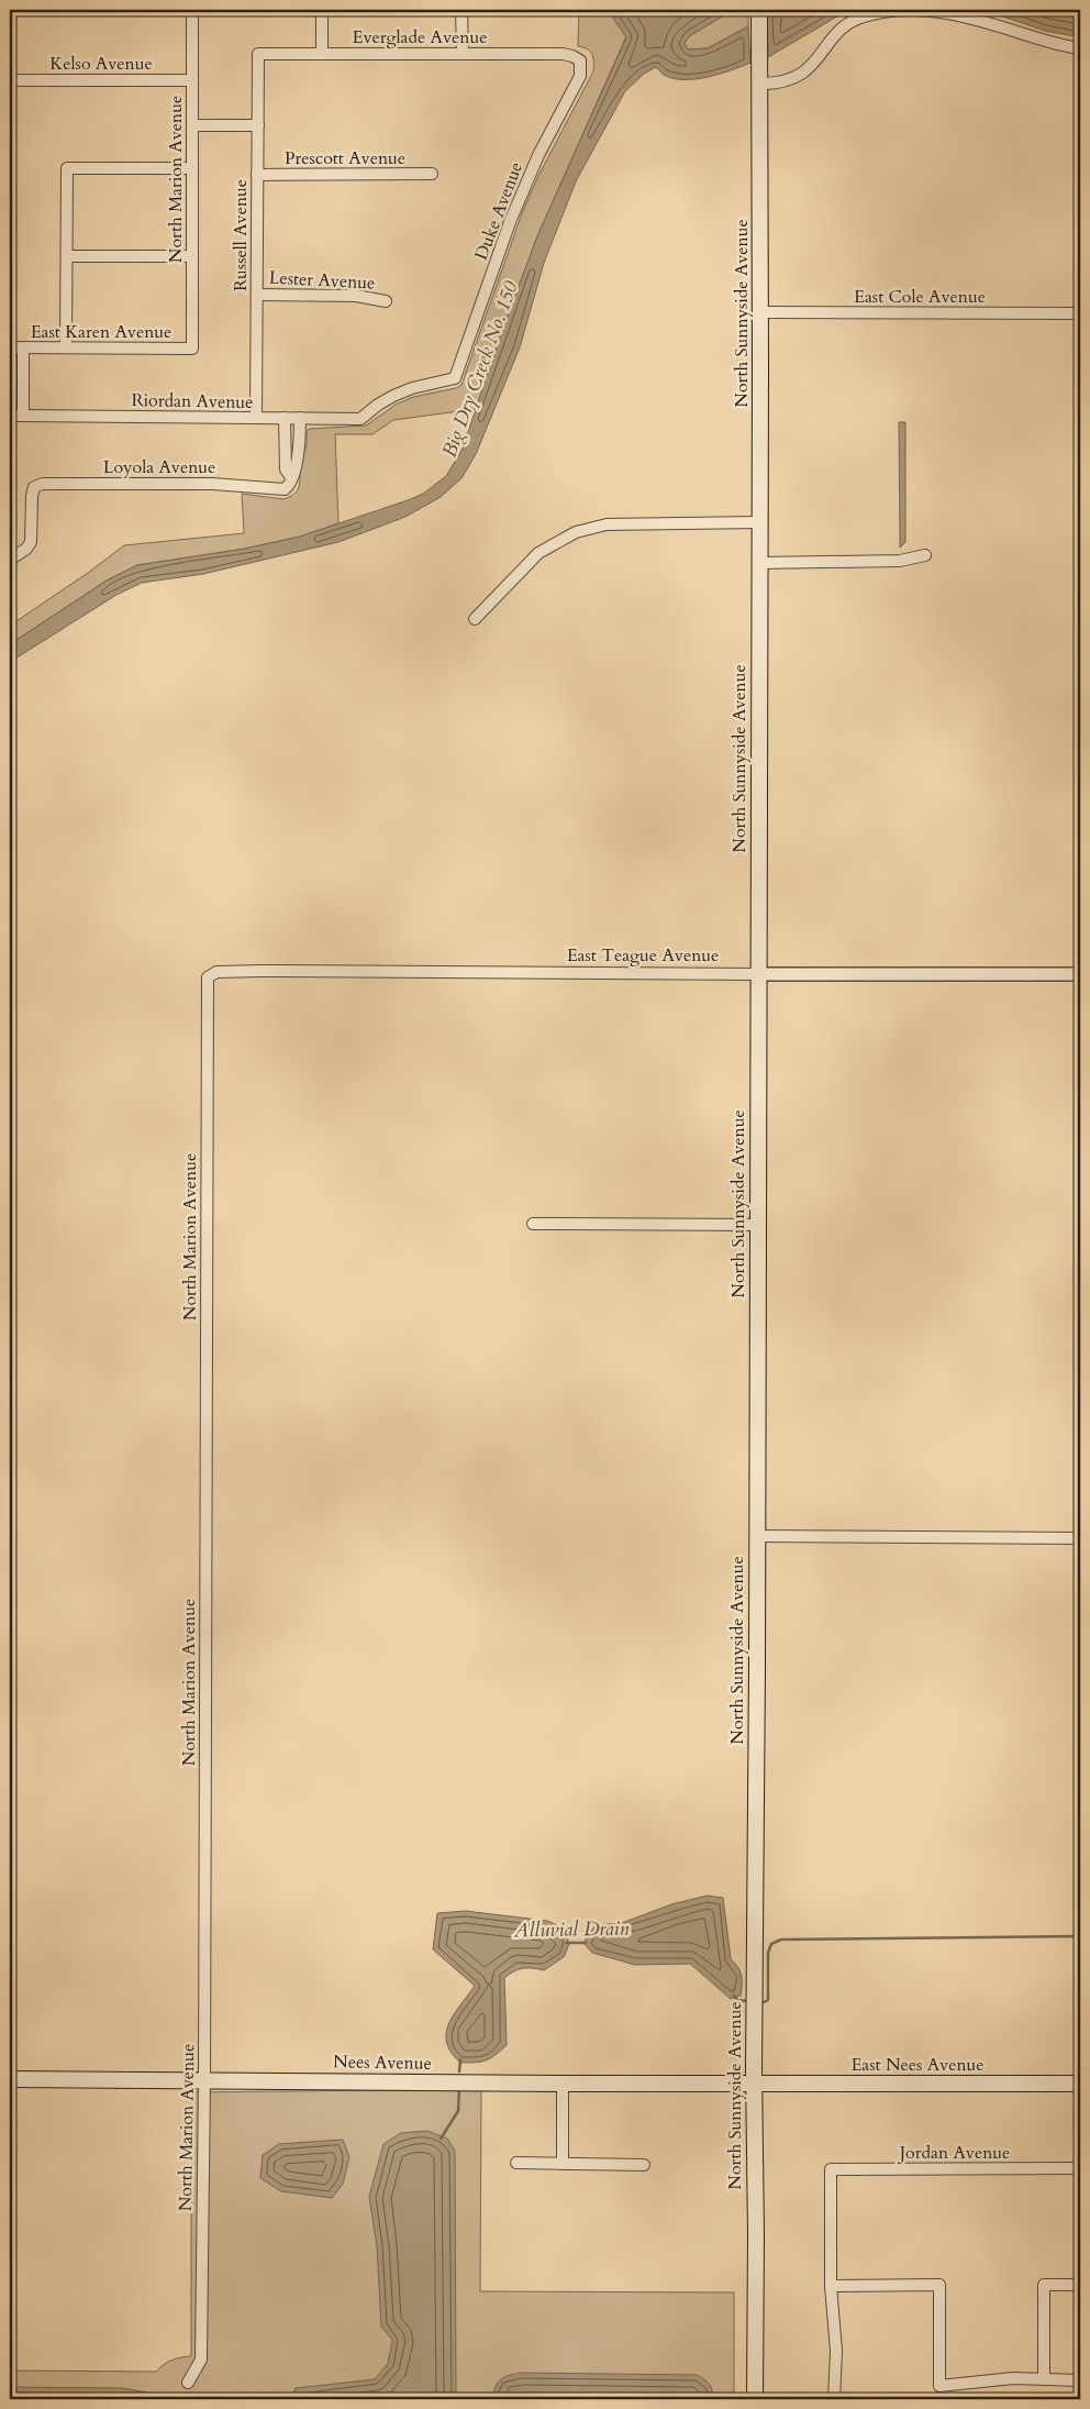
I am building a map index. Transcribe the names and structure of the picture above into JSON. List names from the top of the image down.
{
  "streets": {
    "main road": ["North Sunnyside Avenue", "Nees Avenue", "East Nees Avenue"],
    "street": [
      "Everglade Avenue",
      "Kelso Avenue",
      "Prescott Avenue",
      "North Marion Avenue",
      "Duke Avenue",
      "Russell Avenue",
      "Lester Avenue",
      "East Cole Avenue",
      "East Karen Avenue",
      "Riordan Avenue",
      "Loyola Avenue",
      "East Teague Avenue",
      "Jordan Avenue"
    ]
  },
  "crossings": [
    ["Everglade Avenue", "Duke Avenue"],
    ["Everglade Avenue", "Russell Avenue"],
    ["Kelso Avenue", "North Marion Avenue"],
    ["Prescott Avenue", "Russell Avenue"],
    ["North Marion Avenue", "East Karen Avenue"],
    ["North Marion Avenue", "East Teague Avenue"],
    ["North Marion Avenue", "Nees Avenue"],
    ["Duke Avenue", "Riordan Avenue"],
    ["Russell Avenue", "Lester Avenue"],
    ["Russell Avenue", "Riordan Avenue"],
    ["East Cole Avenue", "North Sunnyside Avenue"],
    ["North Sunnyside Avenue", "East Teague Avenue"],
    ["North Sunnyside Avenue", "Nees Avenue"],
    ["North Sunnyside Avenue", "East Nees Avenue"],
    ["Nees Avenue", "East Nees Avenue"]
  ],
  "water": ["Big Dry Creek No. 150", "Alluvial Drain"]
}
